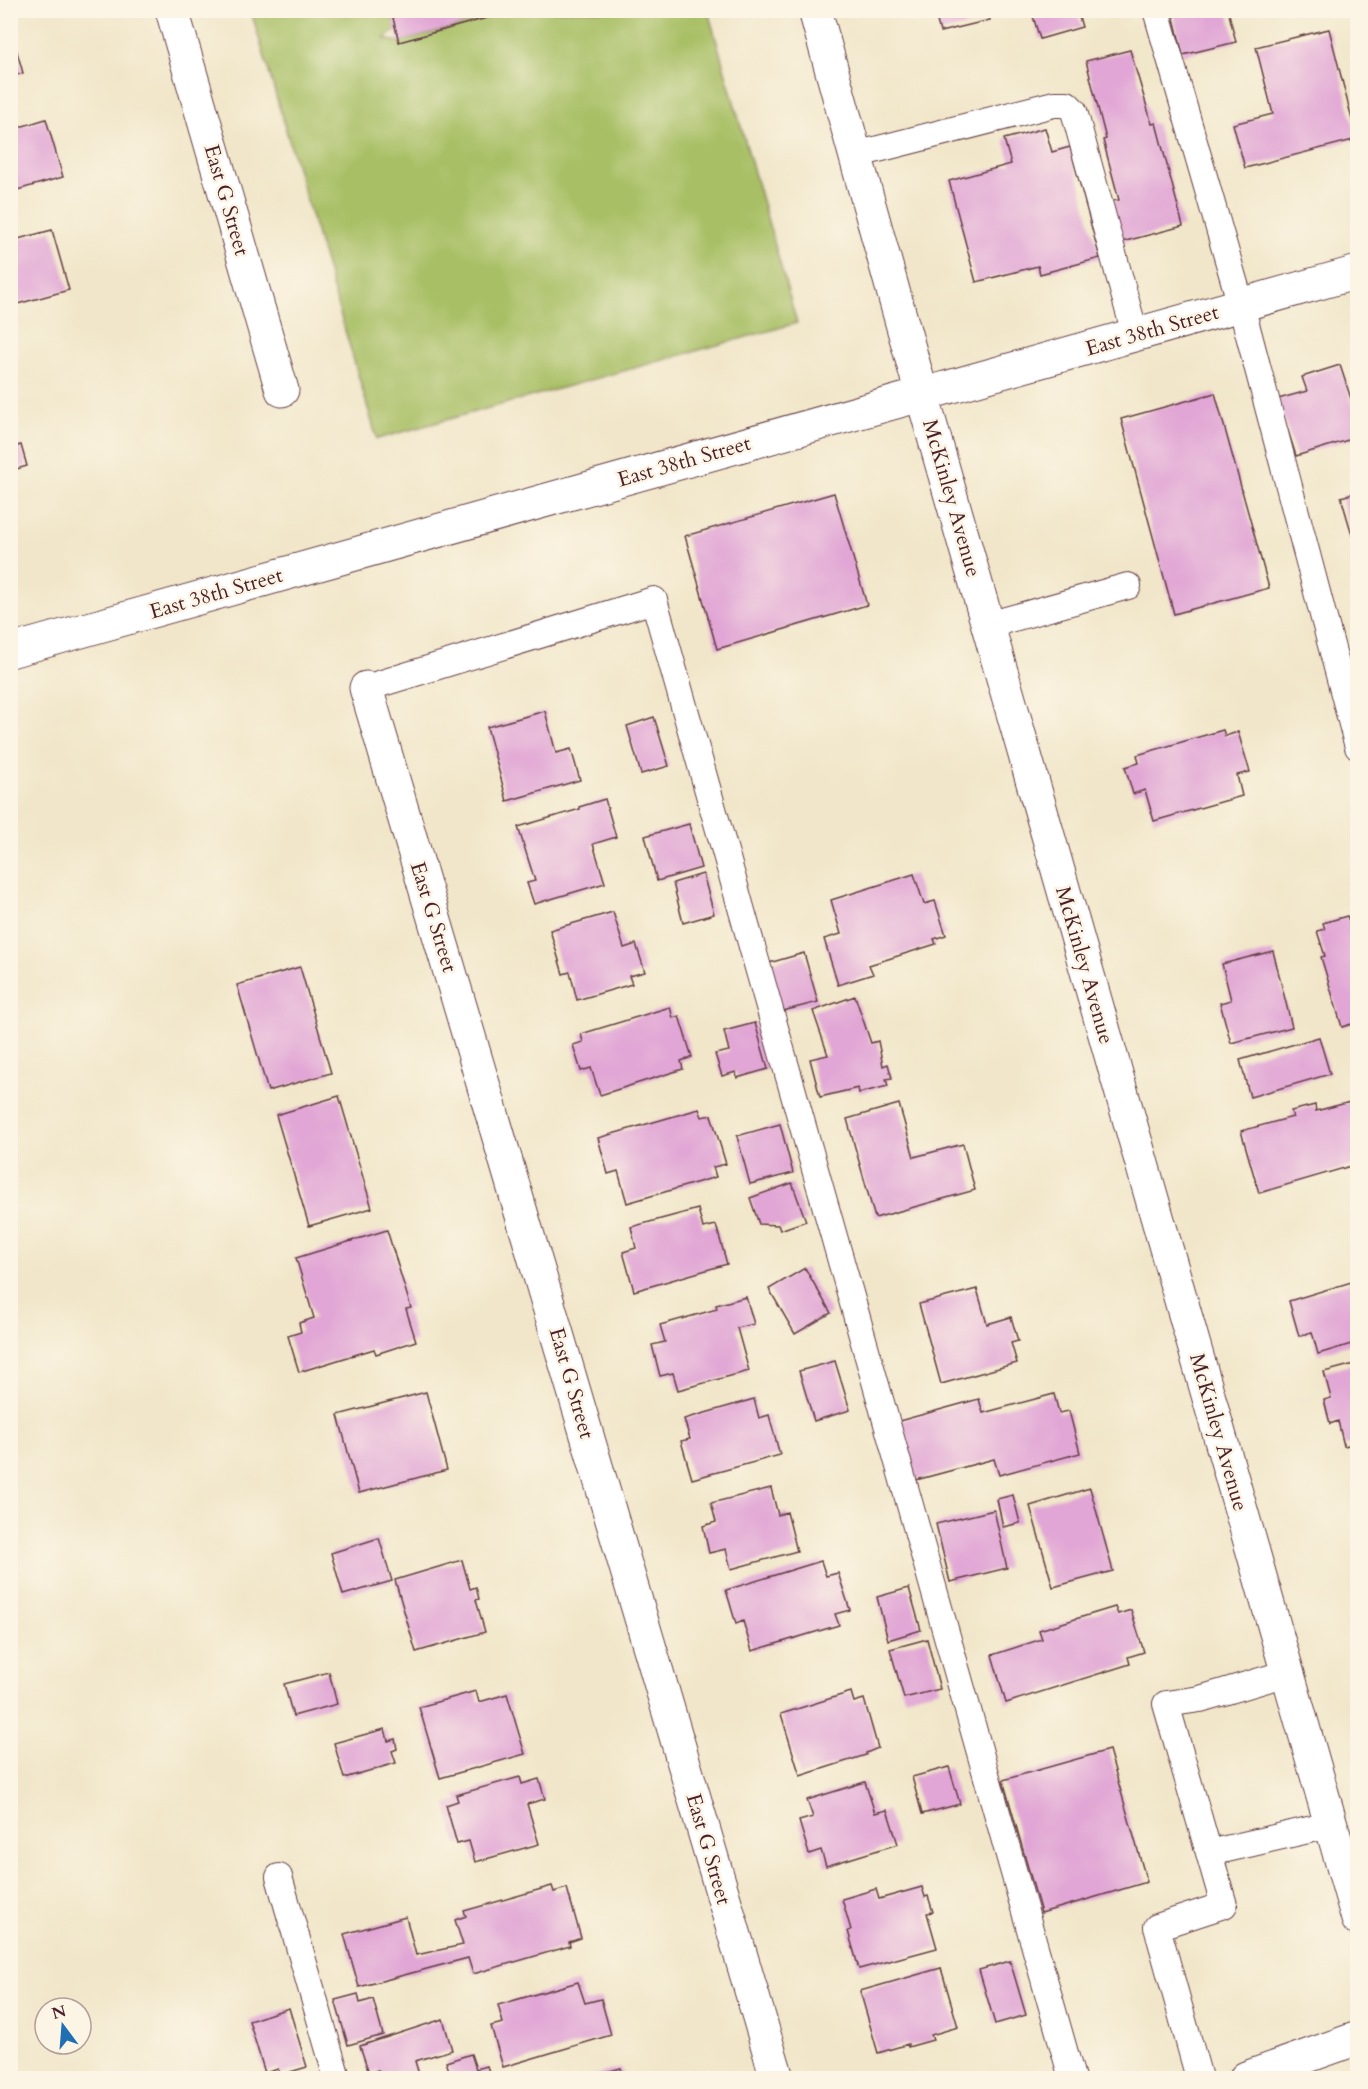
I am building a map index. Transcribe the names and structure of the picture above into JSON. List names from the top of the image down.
{
  "streets": {
    "main road": ["East G Street", "East 38th Street", "McKinley Avenue"]
  },
  "crossings": [
    ["East 38th Street", "McKinley Avenue"]
  ],
  "north": "top"
}
